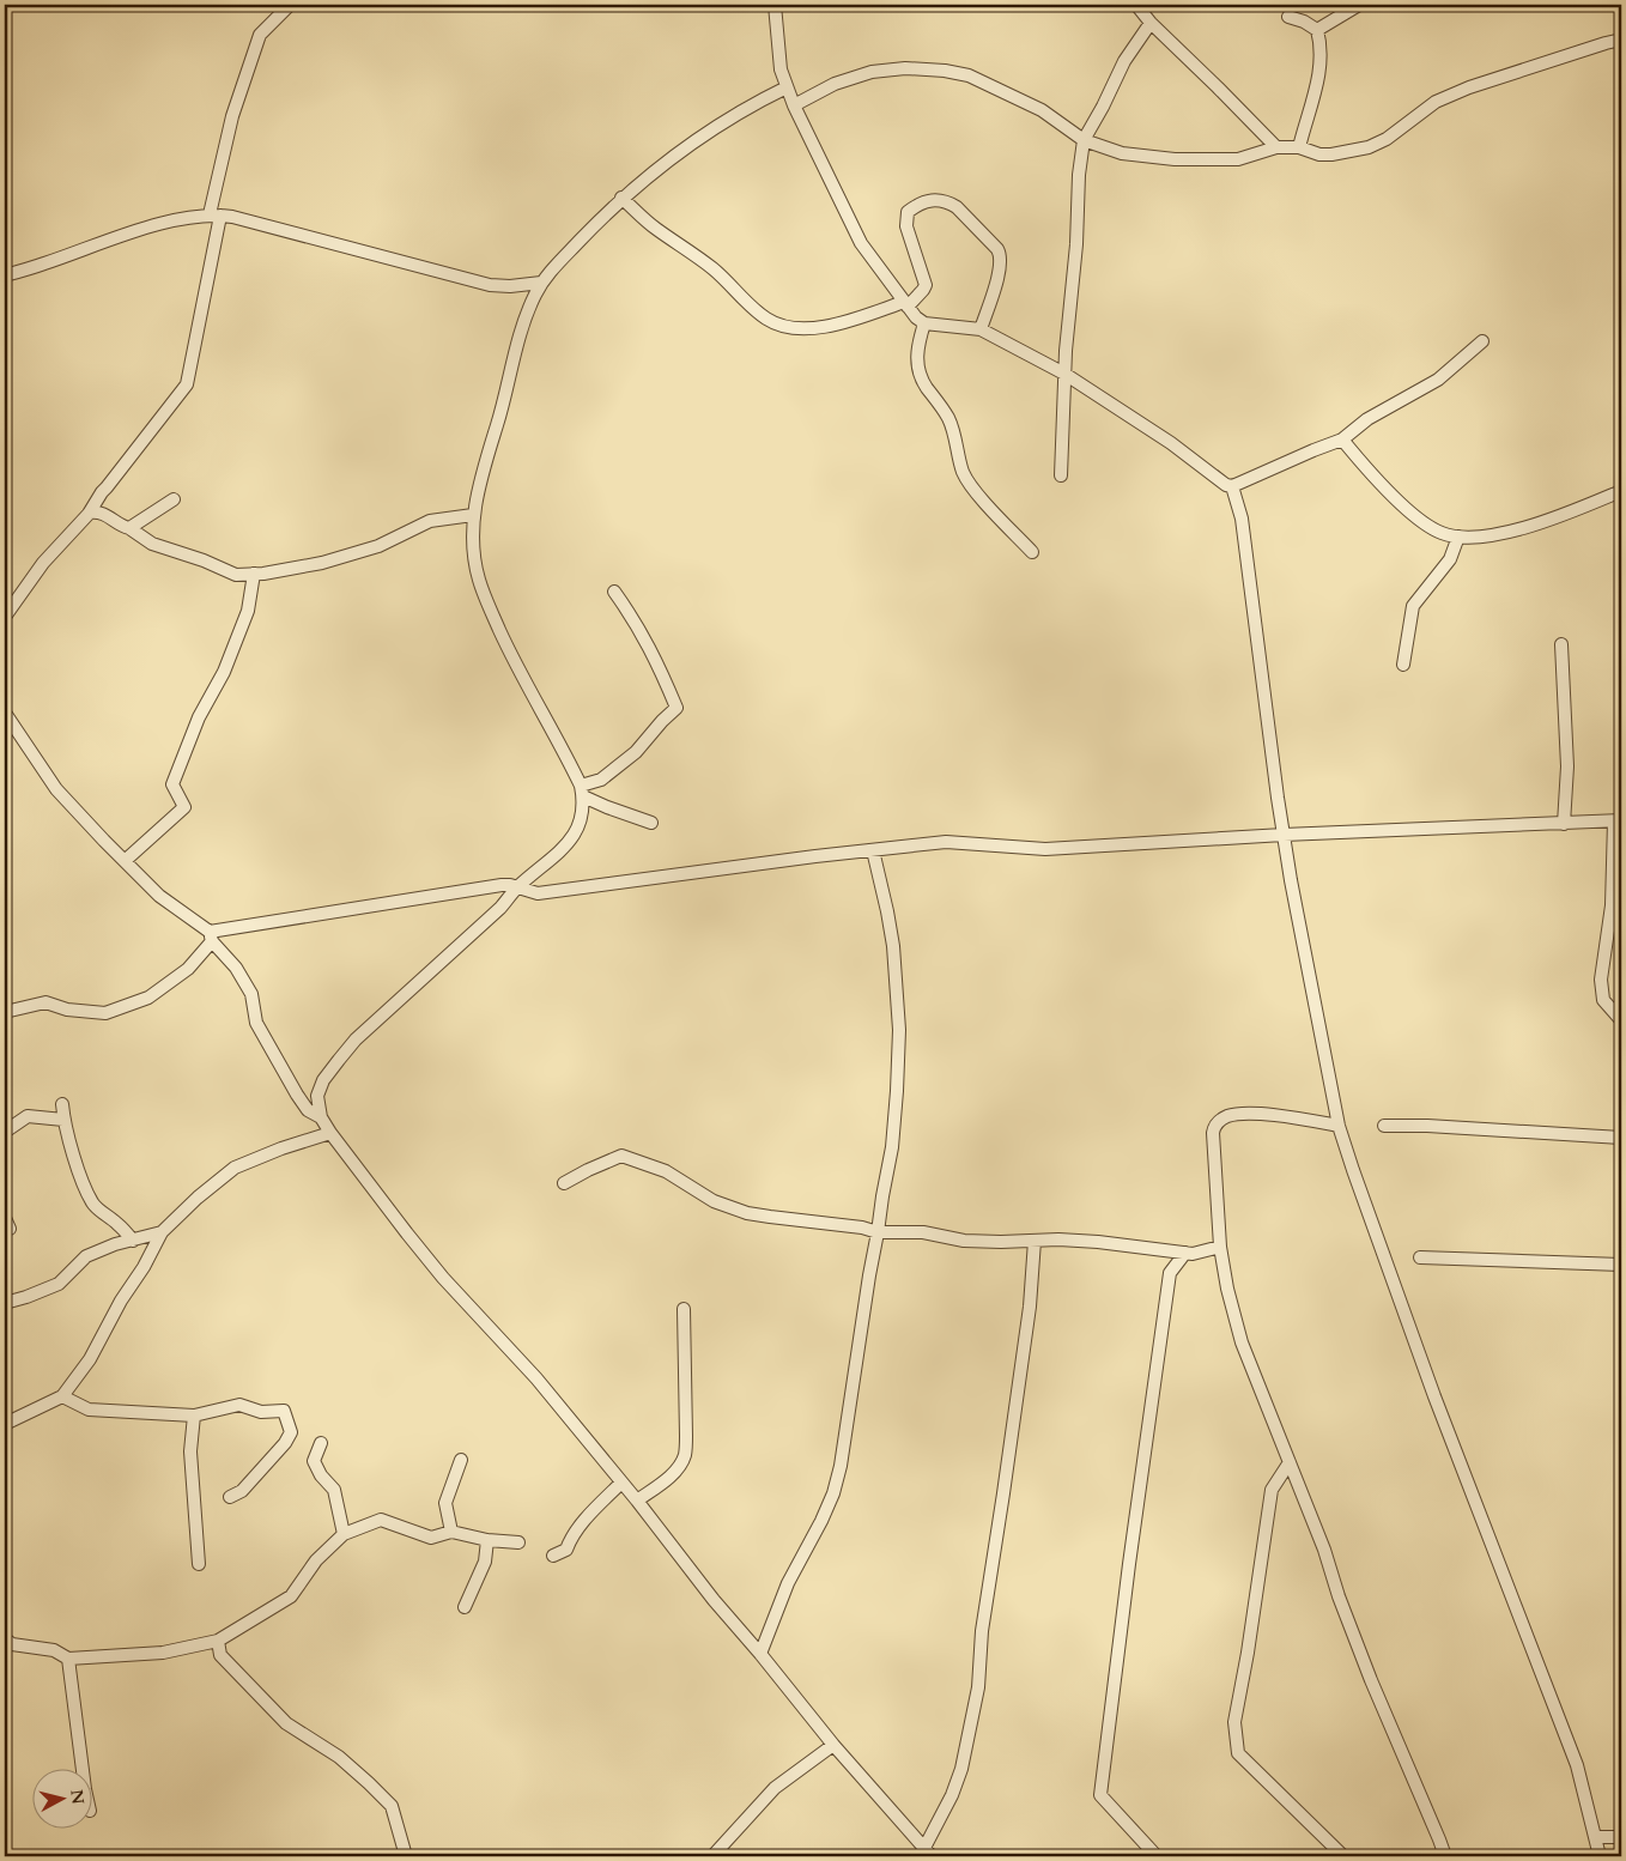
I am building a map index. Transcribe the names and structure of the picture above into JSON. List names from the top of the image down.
{
  "north": "right"
}
